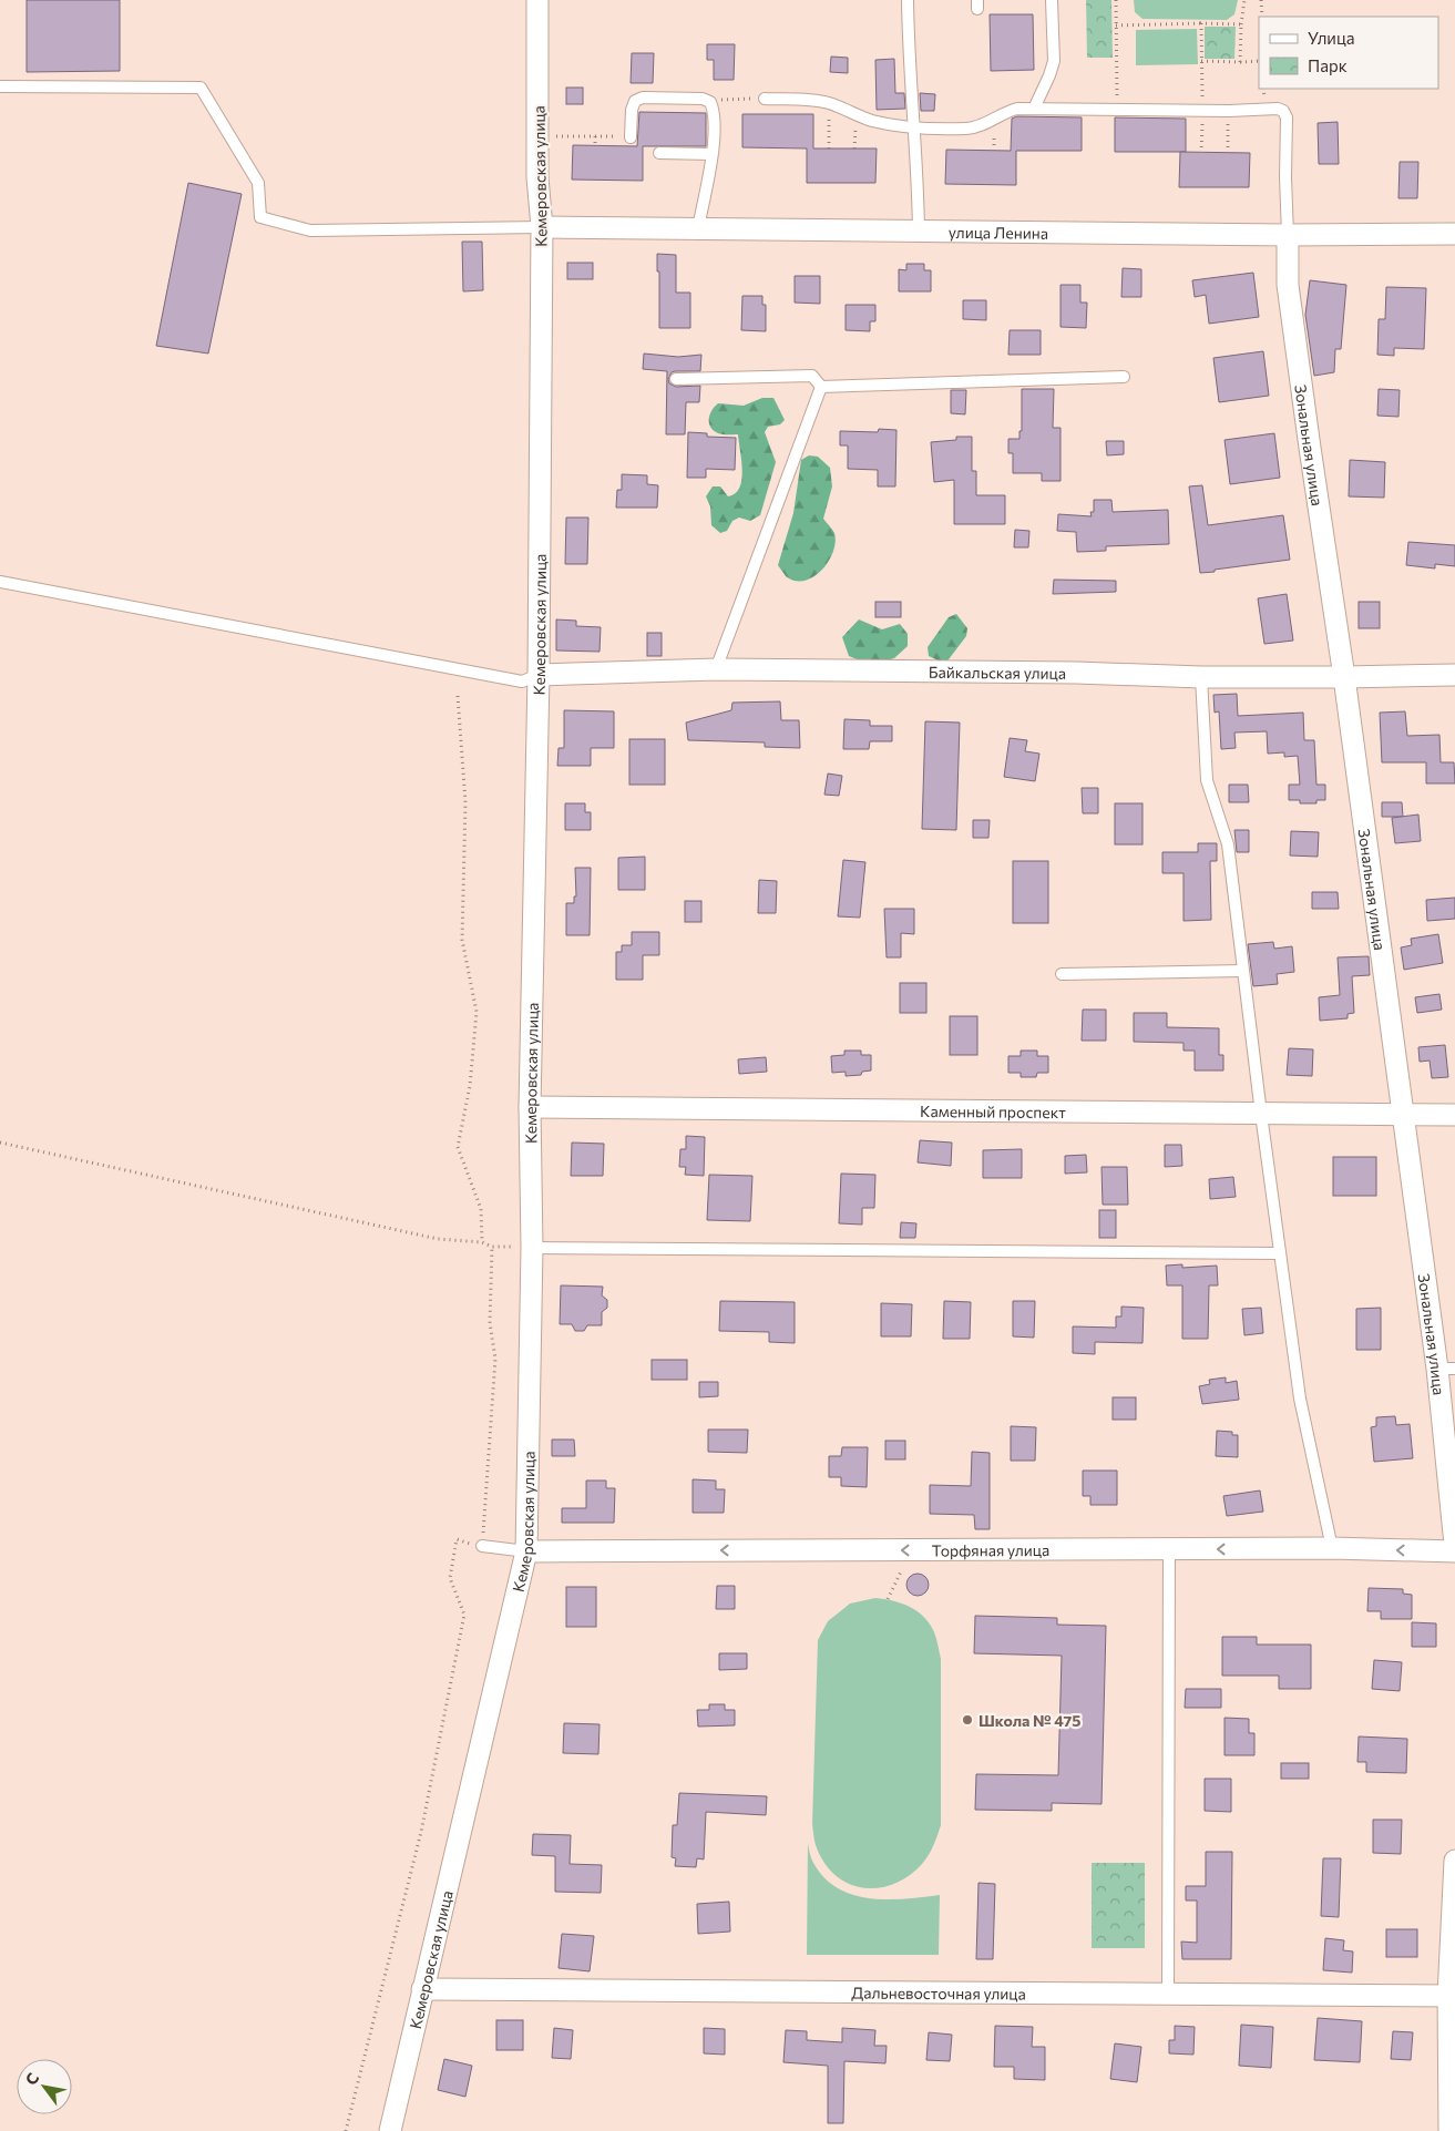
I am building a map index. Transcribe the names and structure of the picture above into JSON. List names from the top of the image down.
{
  "streets": {
    "street": [
      "Кемеровская улица",
      "улица Ленина",
      "Зональная улица",
      "Байкальская улица",
      "Каменный проспект",
      "Торфяная улица",
      "Дальневосточная улица"
    ]
  },
  "crossings": [
    ["Кемеровская улица", "улица Ленина"],
    ["Кемеровская улица", "Байкальская улица"],
    ["Кемеровская улица", "Каменный проспект"],
    ["Кемеровская улица", "Торфяная улица"],
    ["Кемеровская улица", "Дальневосточная улица"],
    ["улица Ленина", "Зональная улица"],
    ["Зональная улица", "Байкальская улица"],
    ["Зональная улица", "Каменный проспект"]
  ],
  "one_way": ["Торфяная улица"],
  "places": ["Школа № 475"],
  "legend": ["Улица", "Парк"],
  "north": "top left"
}
